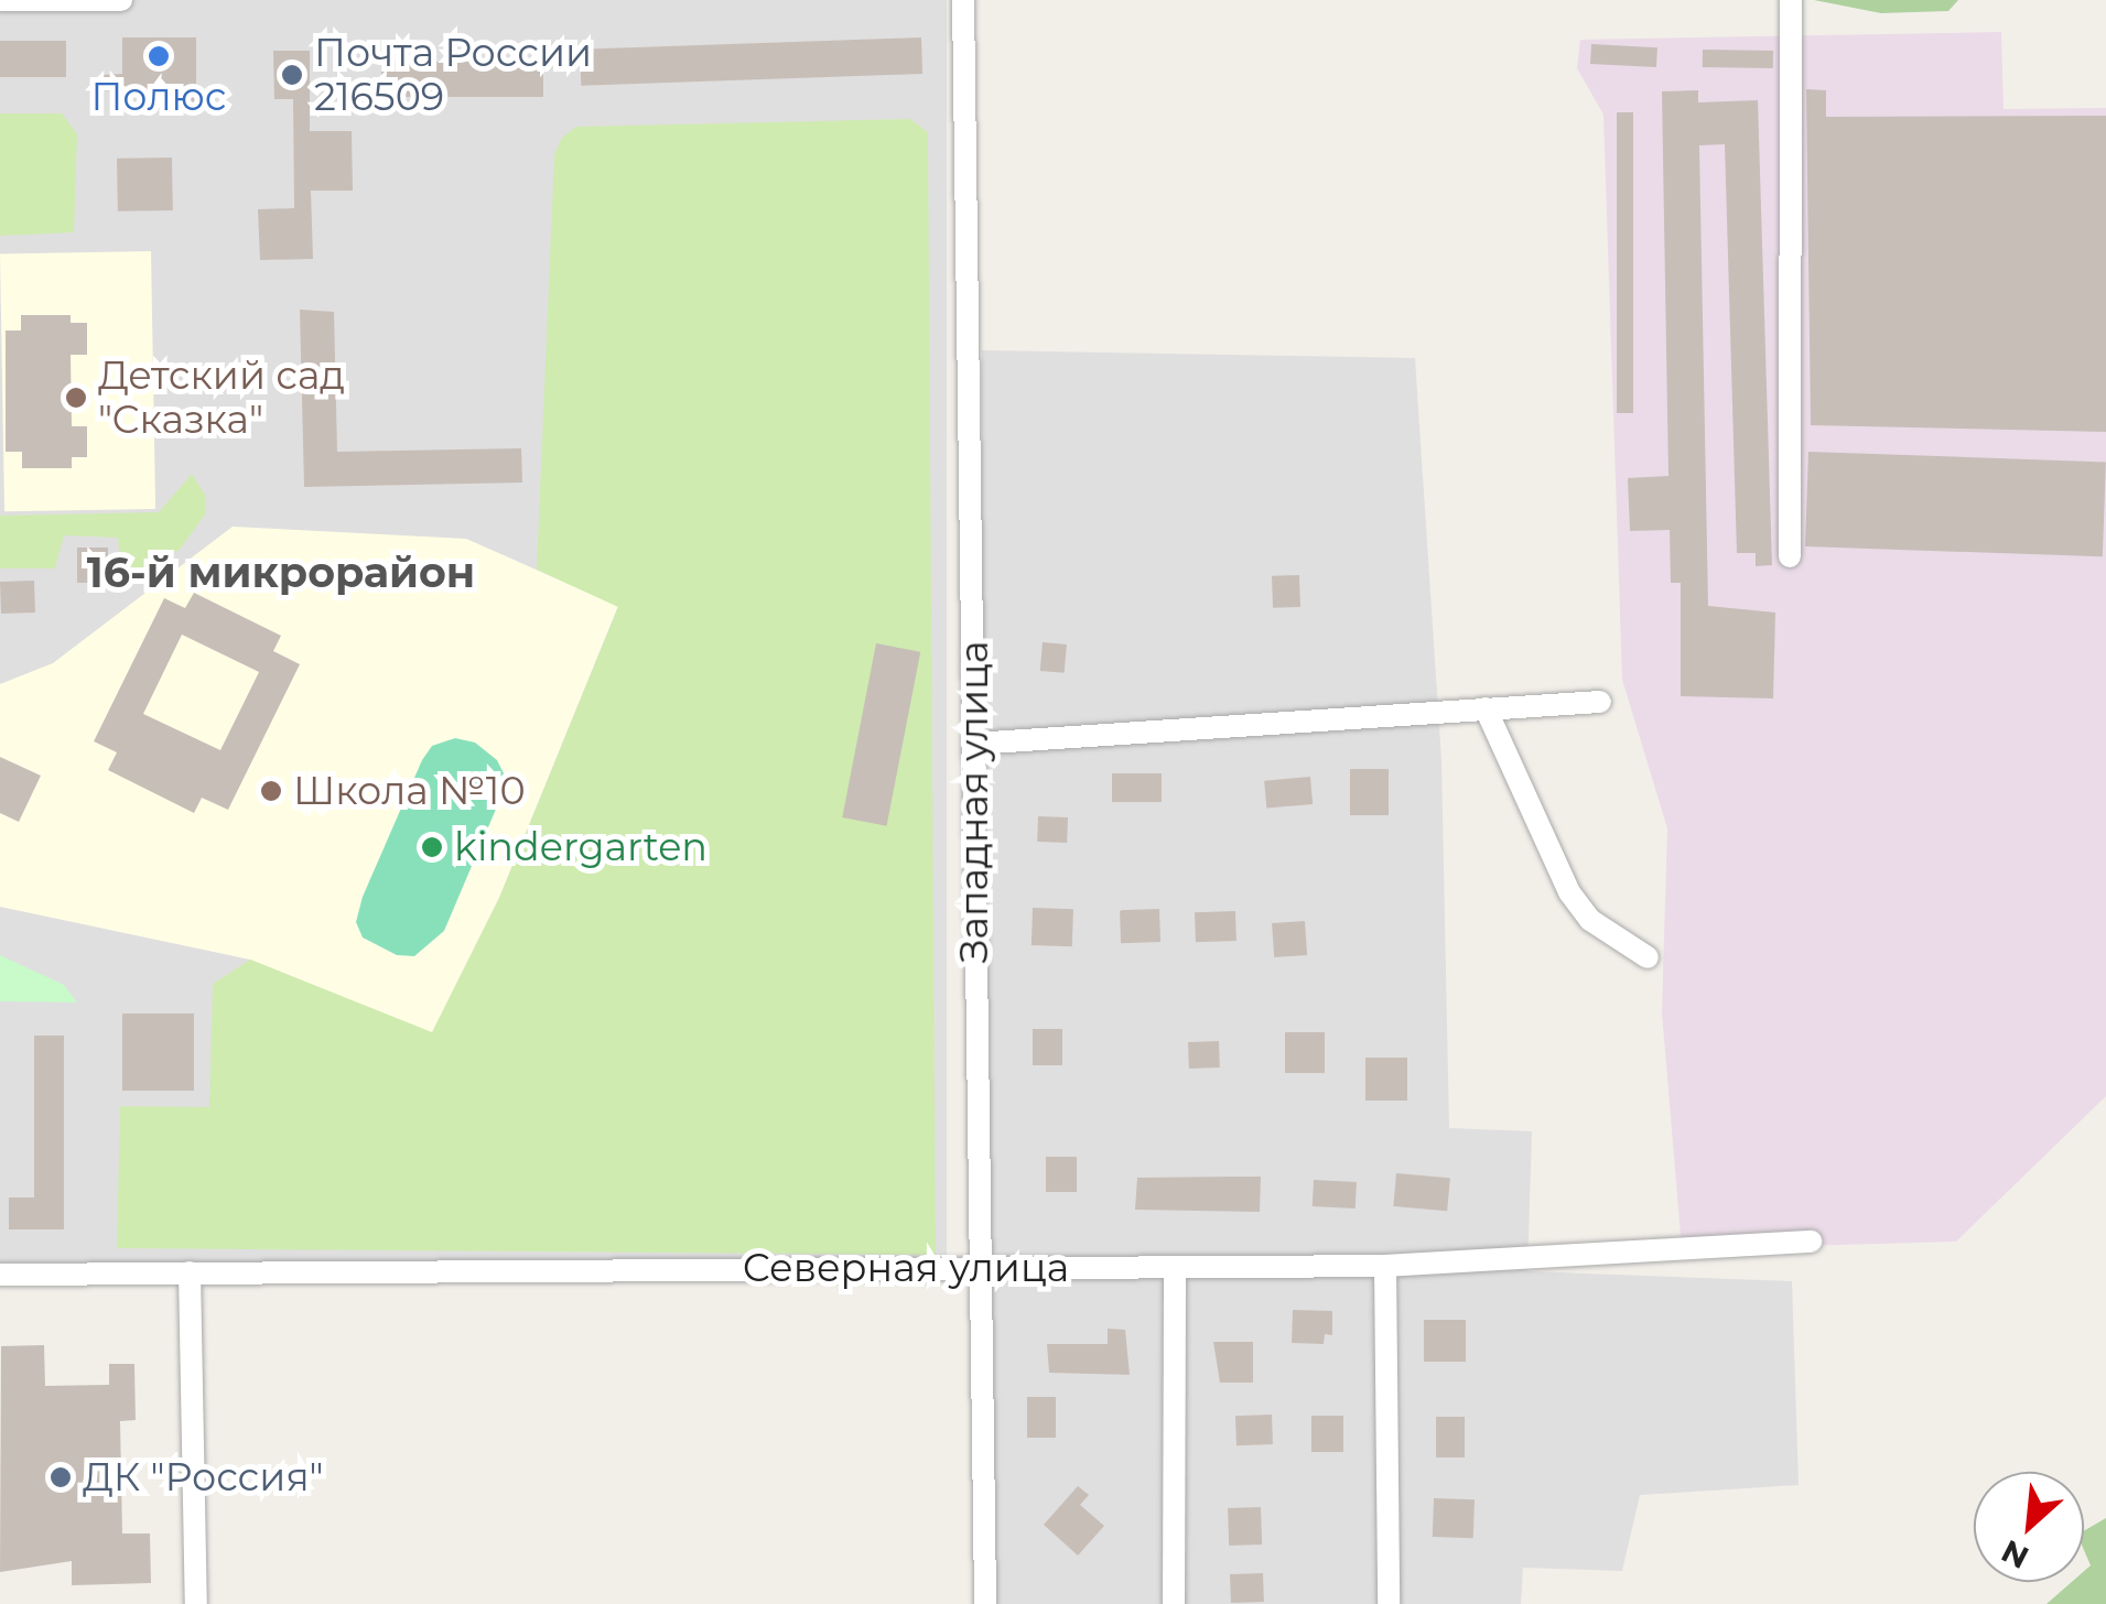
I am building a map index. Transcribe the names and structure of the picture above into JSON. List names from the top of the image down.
{
  "streets": {
    "street": ["Западная улица", "Северная улица"]
  },
  "crossings": [
    ["Западная улица", "Северная улица"]
  ],
  "districts": ["16-й микрорайон"],
  "places": [
    "Полюс",
    "Почта России 216509",
    "Детский сад \"Сказка\"",
    "Школа №10",
    "kindergarten",
    "ДК \"Россия\""
  ],
  "north": "bottom left"
}
